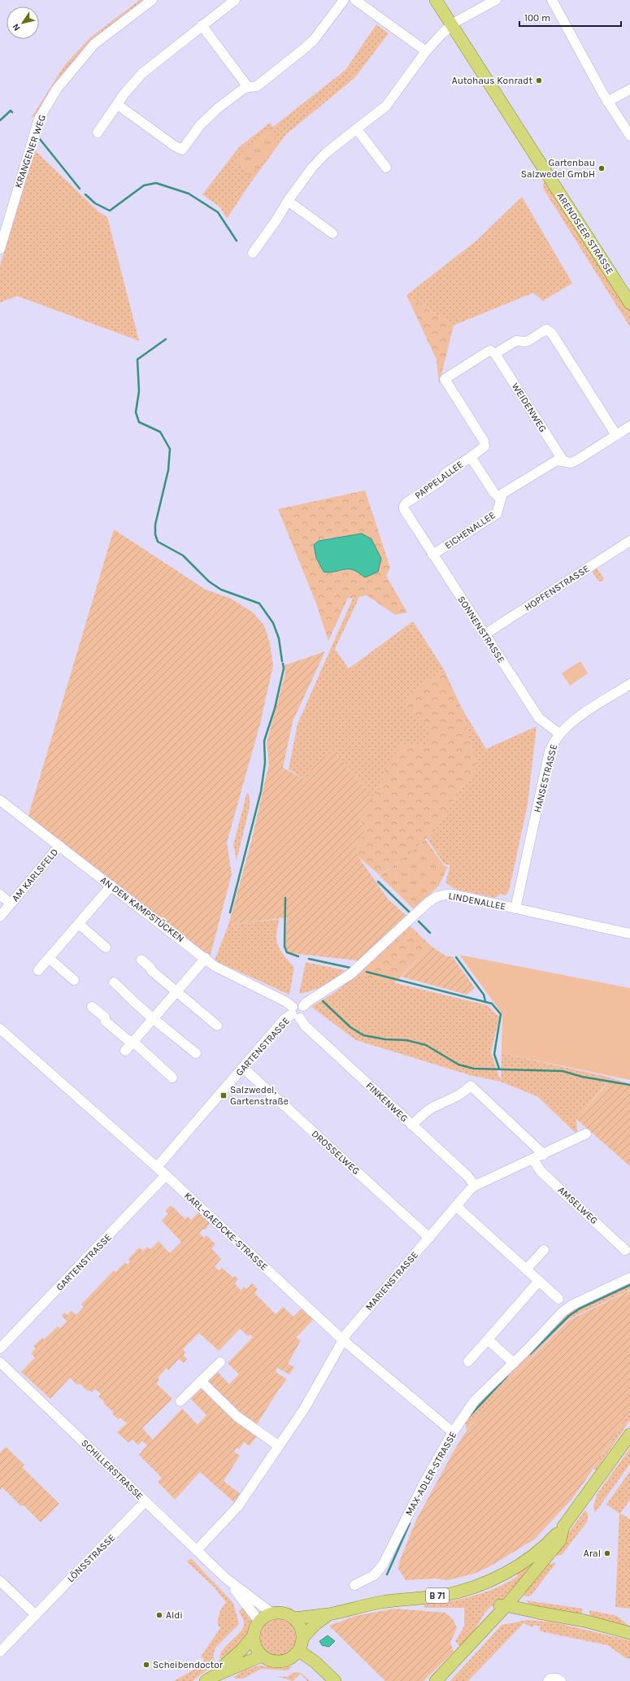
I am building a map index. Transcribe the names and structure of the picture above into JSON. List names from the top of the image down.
{
  "streets": {
    "main road": ["ARENDSEER STRASSE", "B 71"],
    "street": [
      "KRANGENER WEG",
      "WEIDENWEG",
      "PAPPELALLEE",
      "EICHENALLEE",
      "HOPFENSTRASSE",
      "SONNENSTRASSE",
      "HANSESTRASSE",
      "AM KARLSFELD",
      "LINDENALLEE",
      "AN DEN KAMPSTÜCKEN",
      "GARTENSTRASSE",
      "FINKENWEG",
      "DROSSELWEG",
      "AMSELWEG",
      "KARL-GAEDCKE-STRASSE",
      "MARIENSTRASSE",
      "SCHILLERSTRASSE",
      "MAX-ADLER-STRASSE",
      "LÖNSSTRASSE"
    ]
  },
  "crossings": [
    ["WEIDENWEG", "PAPPELALLEE"],
    ["WEIDENWEG", "EICHENALLEE"],
    ["PAPPELALLEE", "EICHENALLEE"],
    ["PAPPELALLEE", "SONNENSTRASSE"],
    ["EICHENALLEE", "SONNENSTRASSE"],
    ["HOPFENSTRASSE", "SONNENSTRASSE"],
    ["SONNENSTRASSE", "HANSESTRASSE"],
    ["HANSESTRASSE", "LINDENALLEE"],
    ["AM KARLSFELD", "AN DEN KAMPSTÜCKEN"],
    ["LINDENALLEE", "AN DEN KAMPSTÜCKEN"],
    ["LINDENALLEE", "GARTENSTRASSE"],
    ["LINDENALLEE", "FINKENWEG"],
    ["AN DEN KAMPSTÜCKEN", "GARTENSTRASSE"],
    ["AN DEN KAMPSTÜCKEN", "FINKENWEG"],
    ["GARTENSTRASSE", "FINKENWEG"],
    ["GARTENSTRASSE", "DROSSELWEG"],
    ["GARTENSTRASSE", "KARL-GAEDCKE-STRASSE"],
    ["FINKENWEG", "MARIENSTRASSE"],
    ["DROSSELWEG", "MARIENSTRASSE"],
    ["AMSELWEG", "MARIENSTRASSE"],
    ["KARL-GAEDCKE-STRASSE", "MARIENSTRASSE"],
    ["KARL-GAEDCKE-STRASSE", "MAX-ADLER-STRASSE"],
    ["MARIENSTRASSE", "SCHILLERSTRASSE"],
    ["SCHILLERSTRASSE", "LÖNSSTRASSE"],
    ["SCHILLERSTRASSE", "B 71"]
  ],
  "places": {
    "other": [
      "Autohaus Konradt",
      "Gartenbau Salzwedel GmbH",
      "Aral",
      "Aldi",
      "Scheibendoctor"
    ],
    "transit": ["Salzwedel, Gartenstraße"]
  },
  "scale_bar": "100 m",
  "north": "bottom left"
}
